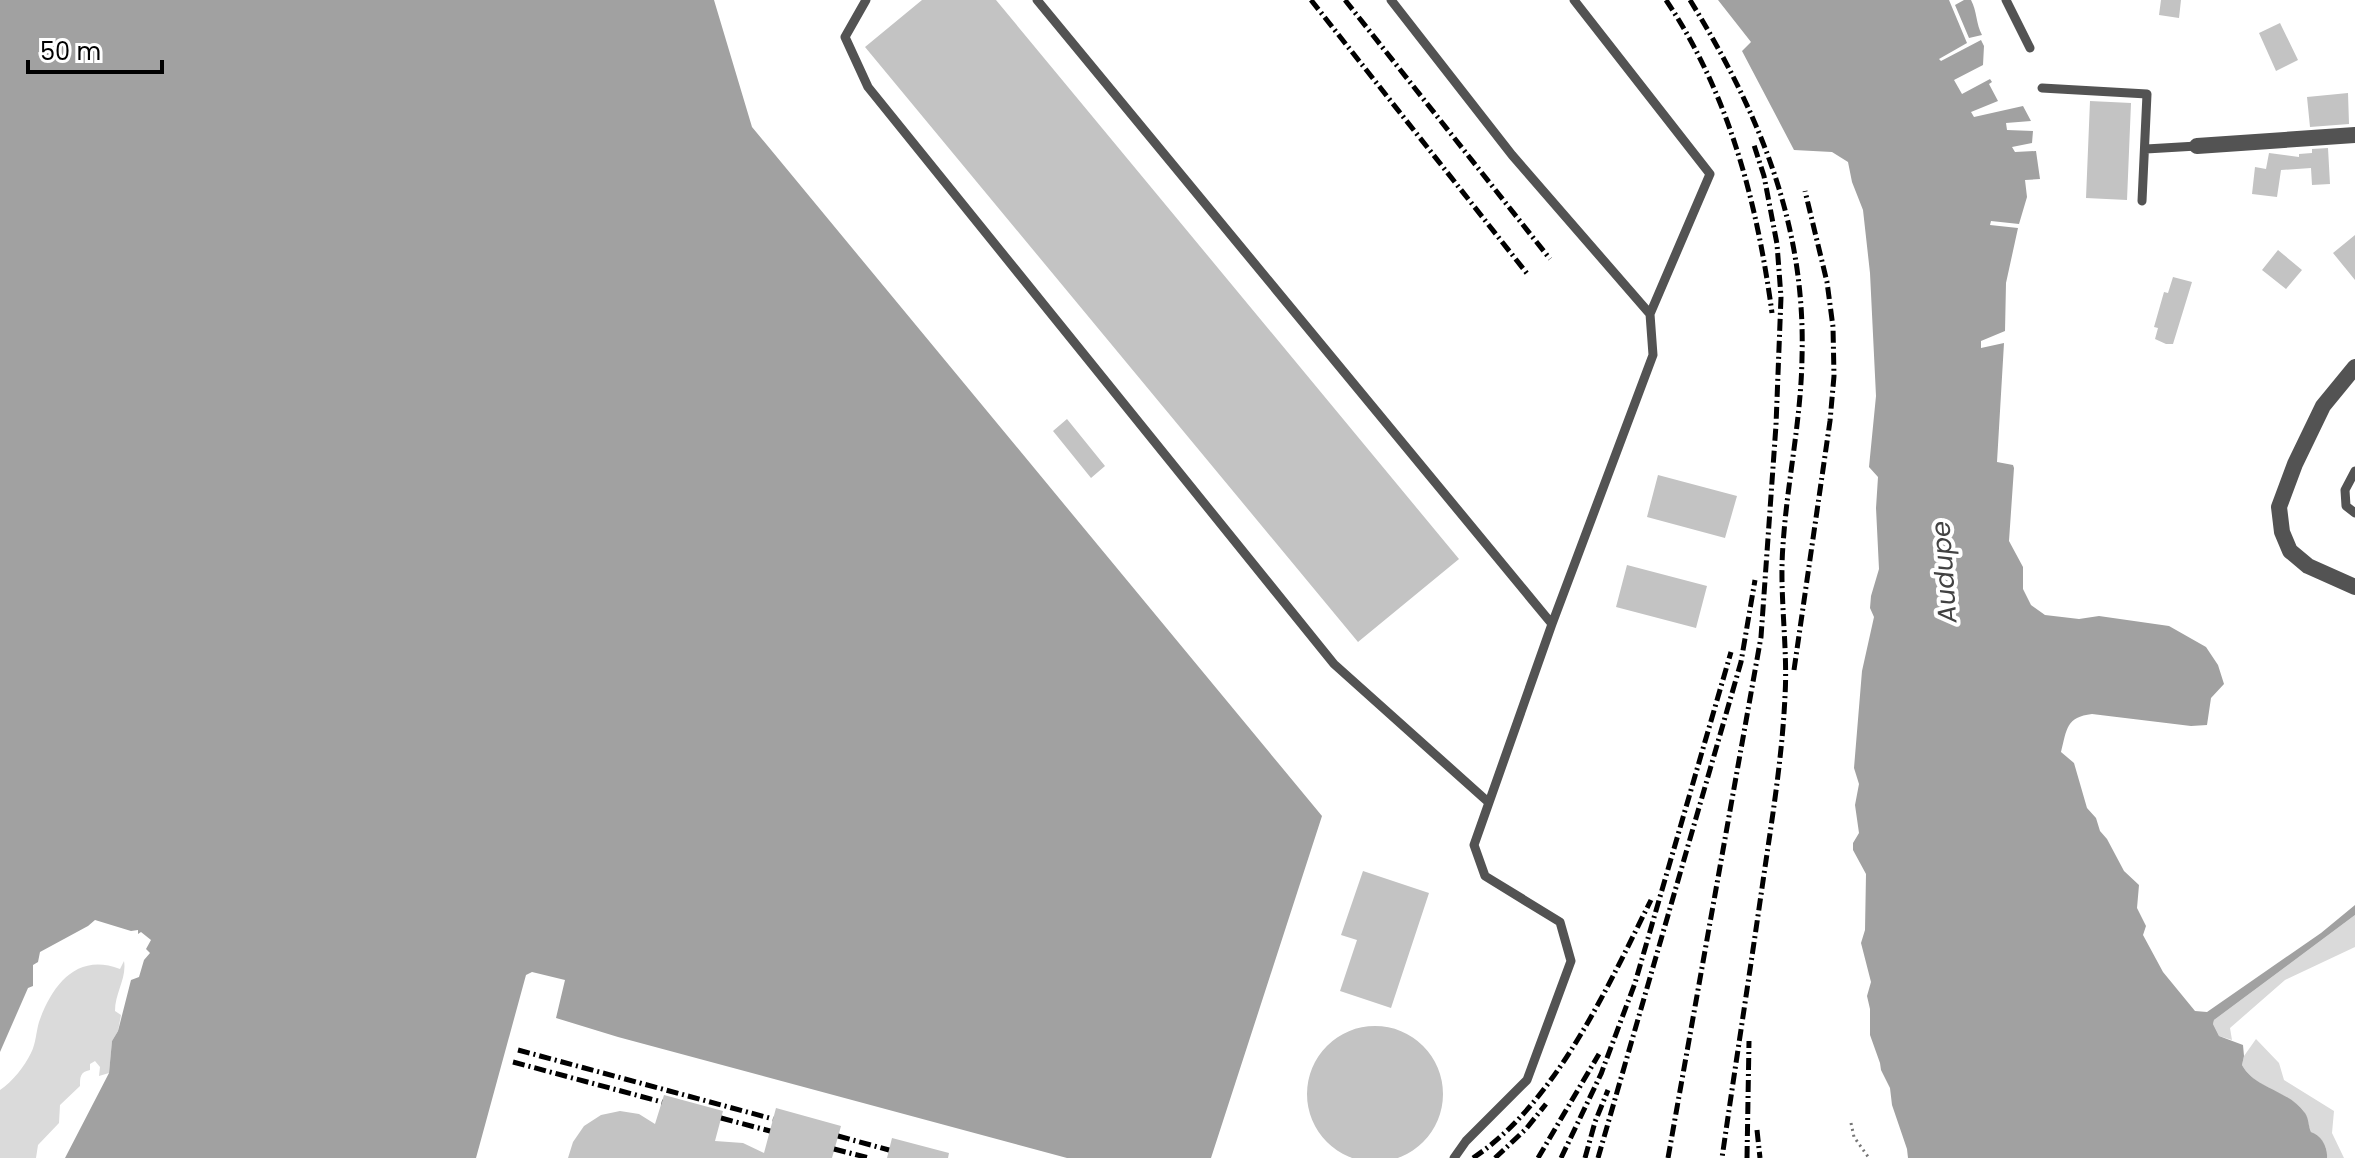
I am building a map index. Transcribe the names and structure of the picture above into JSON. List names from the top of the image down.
{
  "water": ["Audupe"],
  "scale_bar": "50 m"
}
